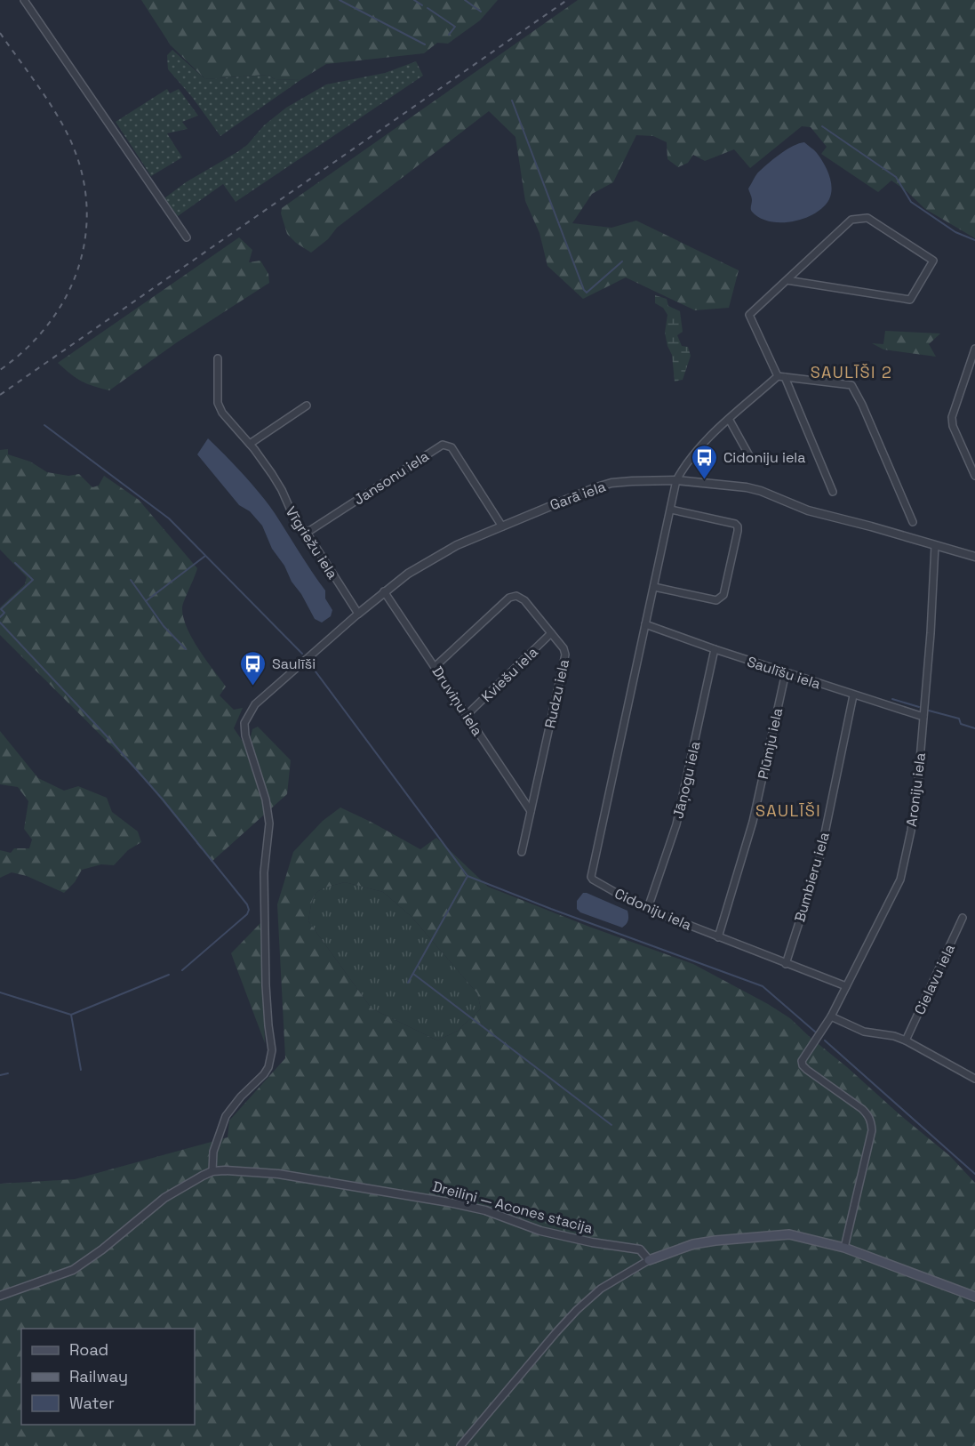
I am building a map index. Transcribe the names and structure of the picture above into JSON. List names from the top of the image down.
{
  "streets": {
    "street": [
      "Jansonu iela",
      "Garā iela",
      "Vīgriežu iela",
      "Saulīšu iela",
      "Kviešu iela",
      "Rudzu iela",
      "Druviņu iela",
      "Plūmju iela",
      "Jāņogu iela",
      "Aroniju iela",
      "Bumbieru iela",
      "Cidoniju iela",
      "Cielavu iela",
      "Dreiliņi — Acones stacija"
    ]
  },
  "crossings": [
    ["Jansonu iela", "Garā iela"],
    ["Jansonu iela", "Vīgriežu iela"],
    ["Garā iela", "Vīgriežu iela"],
    ["Garā iela", "Druviņu iela"],
    ["Garā iela", "Aroniju iela"],
    ["Garā iela", "Cidoniju iela"],
    ["Garā iela", "Dreiliņi — Acones stacija"],
    ["Saulīšu iela", "Plūmju iela"],
    ["Saulīšu iela", "Jāņogu iela"],
    ["Saulīšu iela", "Aroniju iela"],
    ["Saulīšu iela", "Bumbieru iela"],
    ["Saulīšu iela", "Cidoniju iela"],
    ["Kviešu iela", "Rudzu iela"],
    ["Kviešu iela", "Druviņu iela"],
    ["Rudzu iela", "Druviņu iela"],
    ["Plūmju iela", "Cidoniju iela"],
    ["Jāņogu iela", "Cidoniju iela"],
    ["Aroniju iela", "Cidoniju iela"],
    ["Bumbieru iela", "Cidoniju iela"]
  ],
  "districts": ["SAULĪŠI 2", "SAULĪŠI"],
  "places": {
    "bus stop": ["Cidoniju iela", "Saulīši"]
  },
  "legend": ["Road", "Railway", "Water"]
}
